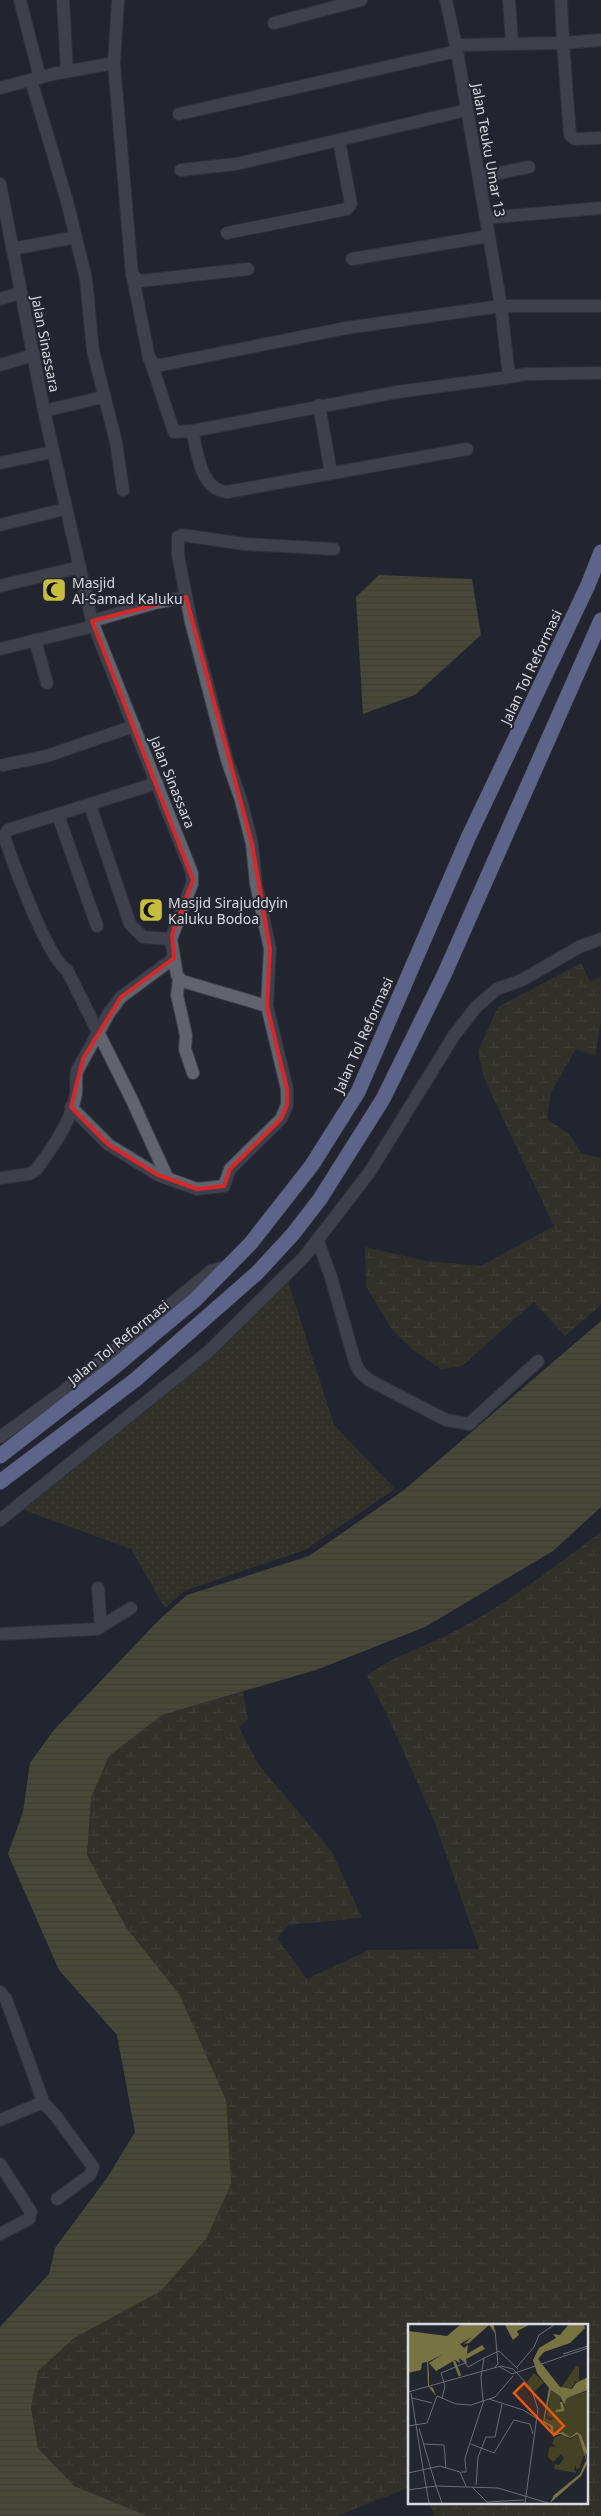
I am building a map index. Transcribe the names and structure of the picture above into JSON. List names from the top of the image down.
{
  "streets": {
    "highway": ["Jalan Tol Reformasi"],
    "street": ["Jalan Teuku Umar 13", "Jalan Sinassara"]
  },
  "places": {
    "mosque": ["Masjid Al-Samad Kaluku", "Masjid Sirajuddyin Kaluku Bodoa"]
  }
}
